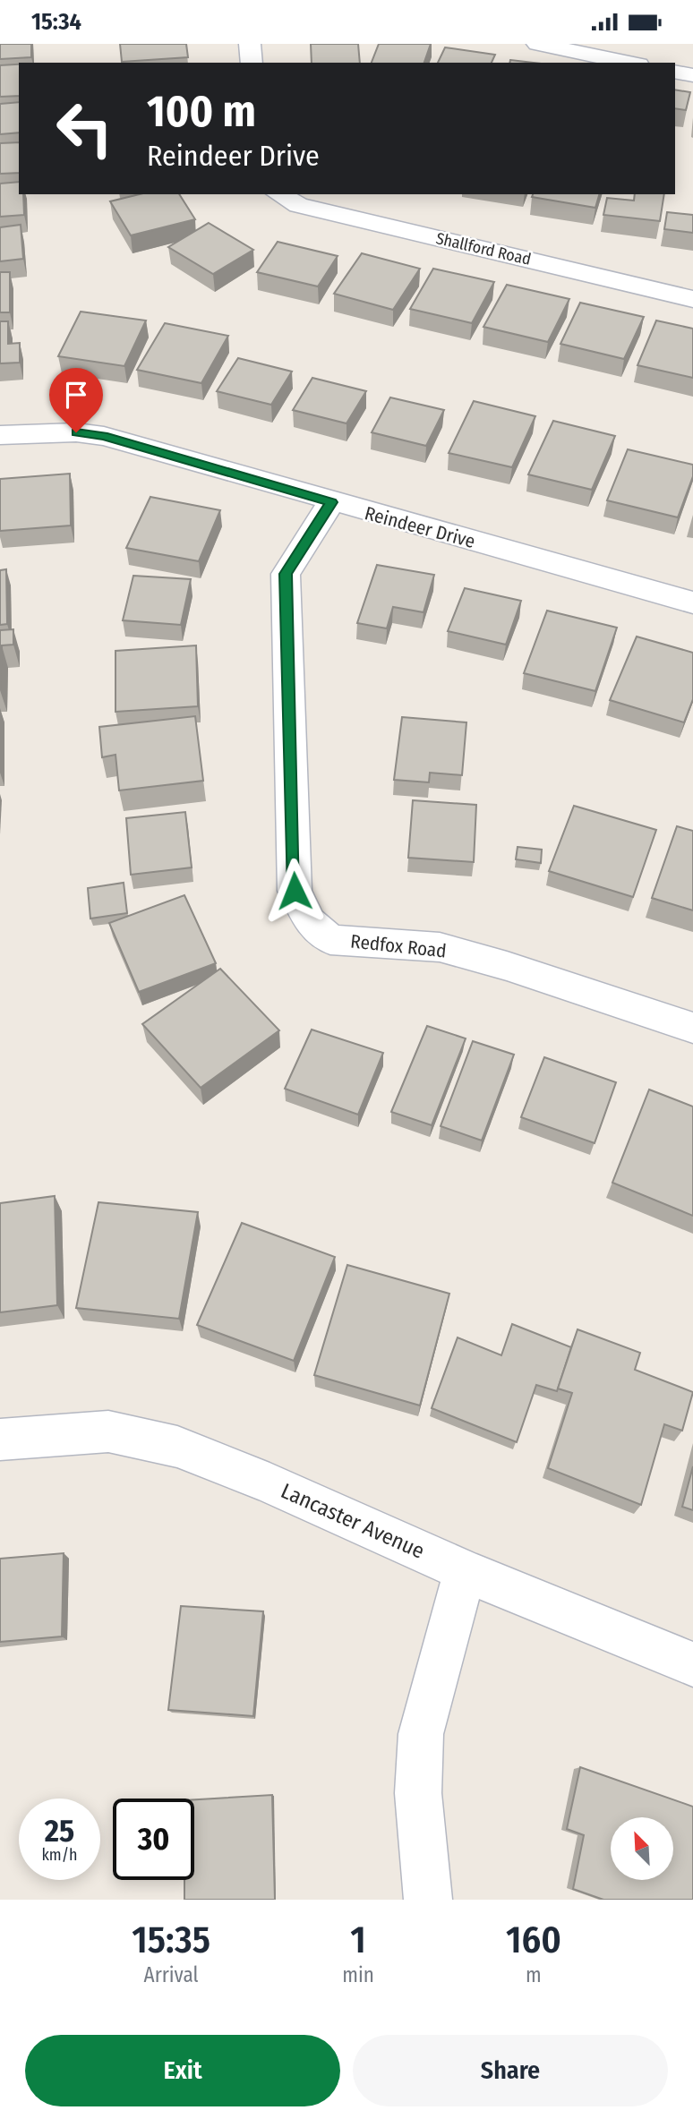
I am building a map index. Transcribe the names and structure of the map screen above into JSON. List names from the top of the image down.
{
  "streets": {
    "street": [
      "Shallford Road",
      "Reindeer Drive",
      "Redfox Road",
      "Lancaster Avenue"
    ]
  },
  "crossings": [
    ["Reindeer Drive", "Redfox Road"]
  ],
  "north": "top left",
  "page": {
    "status": "15:34",
    "turn": ["100 m", "Reindeer Drive"],
    "speed": "25 km/h",
    "limit": "30",
    "eta": [
      "15:35",
      "Arrival",
      "1",
      "min",
      "160",
      "m"
    ],
    "buttons": ["Exit", "Share"]
  }
}
